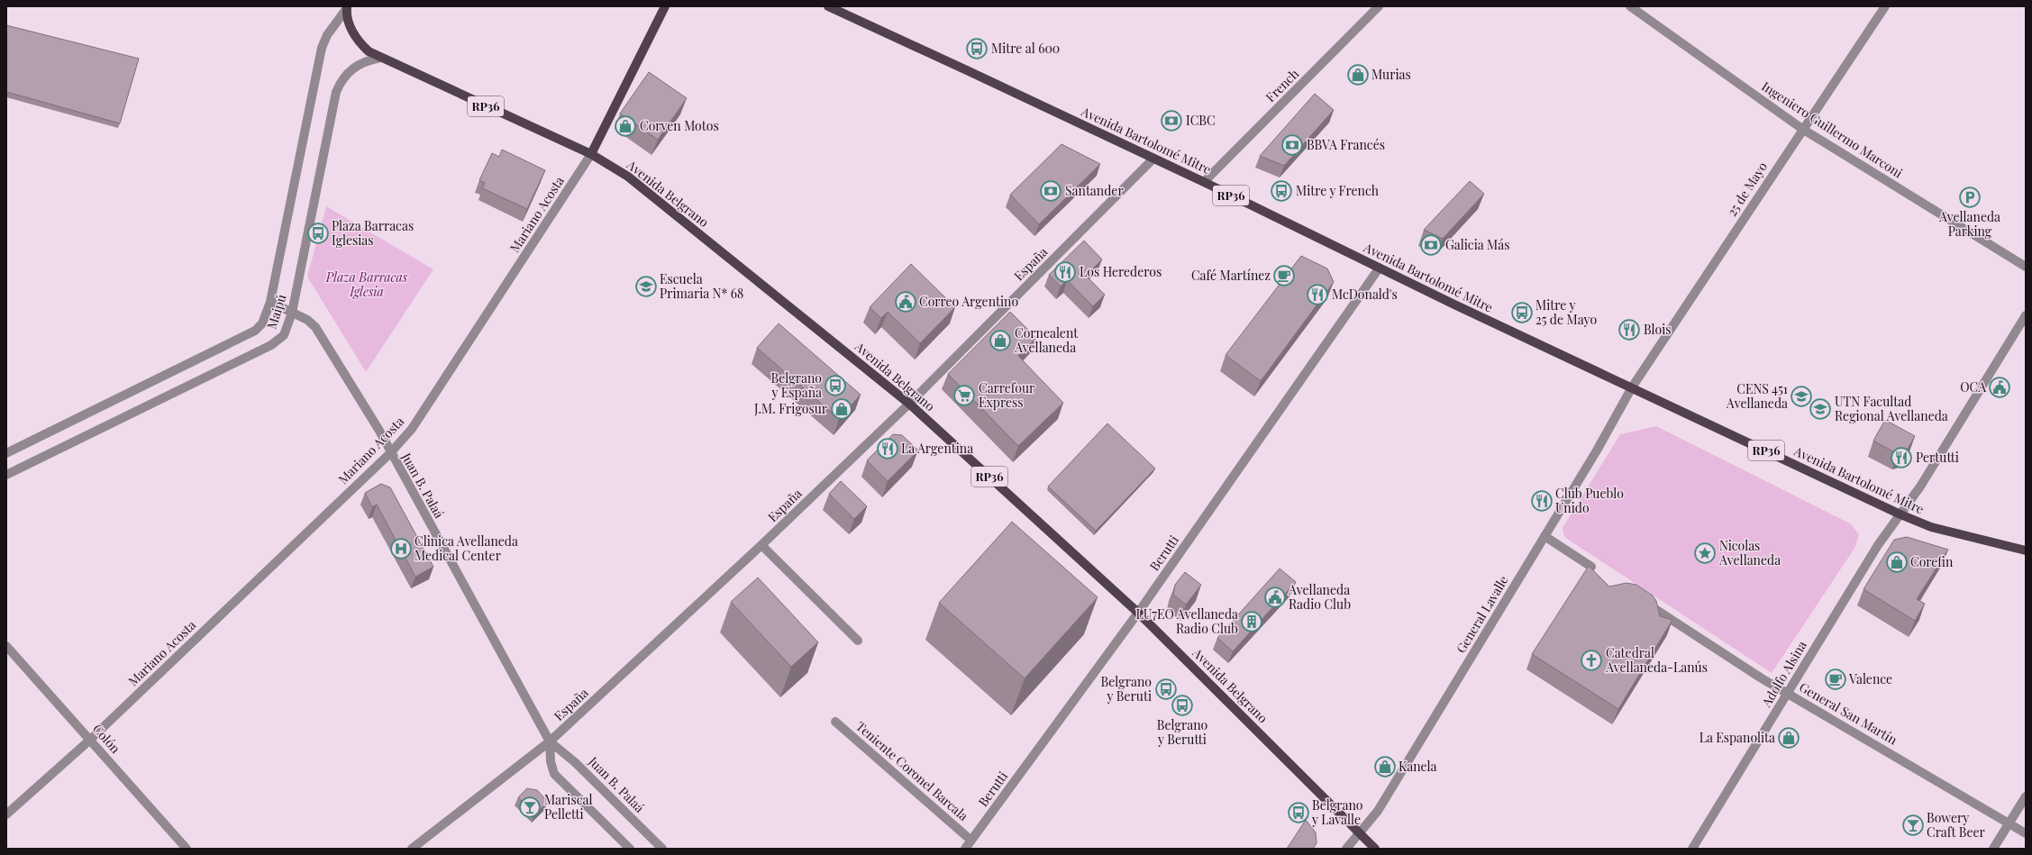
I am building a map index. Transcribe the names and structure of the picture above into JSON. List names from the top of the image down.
{
  "streets": {
    "main road": [
      "RP36",
      "Avenida Bartolomé Mitre",
      "Avenida Belgrano",
      "Mariano Acosta"
    ],
    "street": [
      "French",
      "Ingeniero Guillermo Marconi",
      "25 de Mayo",
      "España",
      "Maipú",
      "Juan B. Palaá",
      "Berutti",
      "General Lavalle",
      "Adolfo Alsina",
      "General San Martín",
      "Colón",
      "Teniente Coronel Barcala"
    ]
  },
  "crossings": [
    ["French", "Avenida Bartolomé Mitre"],
    ["Ingeniero Guillermo Marconi", "25 de Mayo"],
    ["Avenida Bartolomé Mitre", "25 de Mayo"],
    ["Avenida Bartolomé Mitre", "España"],
    ["Avenida Bartolomé Mitre", "Berutti"],
    ["Avenida Bartolomé Mitre", "General Lavalle"],
    ["Avenida Bartolomé Mitre", "Adolfo Alsina"],
    ["25 de Mayo", "General Lavalle"],
    ["Avenida Belgrano", "Mariano Acosta"],
    ["Avenida Belgrano", "España"],
    ["Avenida Belgrano", "Maipú"],
    ["Avenida Belgrano", "Berutti"],
    ["Avenida Belgrano", "General Lavalle"],
    ["Mariano Acosta", "Juan B. Palaá"],
    ["Mariano Acosta", "Colón"],
    ["España", "Juan B. Palaá"],
    ["Maipú", "Juan B. Palaá"],
    ["Berutti", "Teniente Coronel Barcala"],
    ["Adolfo Alsina", "General San Martín"]
  ],
  "parks": ["Plaza Barracas Iglesia"],
  "places": {
    "bus stop": [
      "Mitre al 600",
      "Mitre y French",
      "Plaza Barracas Iglesias",
      "Mitre y 25 de Mayo",
      "Belgrano y España",
      "Belgrano y Beruti",
      "Belgrano y Berutti",
      "Belgrano y Lavalle"
    ],
    "shop": [
      "Murias",
      "Corven Motos",
      "Cornealent Avellaneda",
      "J.M. Frigosur",
      "Corefin",
      "La Espanolita",
      "Kanela"
    ],
    "bank": [
      "ICBC",
      "BBVA Francés",
      "Santander",
      "Galicia Más"
    ],
    "parking": ["Avellaneda Parking"],
    "restaurant": [
      "Los Herederos",
      "McDonald's",
      "Blois",
      "La Argentina",
      "Pertutti",
      "Club Pueblo Unido"
    ],
    "cafe": ["Café Martínez", "Valence"],
    "school or university": ["Escuela Primaria N* 68", "CENS 451 Avellaneda", "UTN Facultad Regional Avellaneda"],
    "public building": ["Correo Argentino", "OCA", "Avellaneda Radio Club"],
    "supermarket": ["Carrefour Express"],
    "hospital": ["Clinica Avellaneda Medical Center"],
    "place": ["Nicolas Avellaneda"],
    "building": ["LU7EO Avellaneda Radio Club"],
    "church": ["Catedral Avellaneda-Lanús"],
    "bar": ["Mariscal Pelletti", "Bowery Craft Beer"]
  }
}
